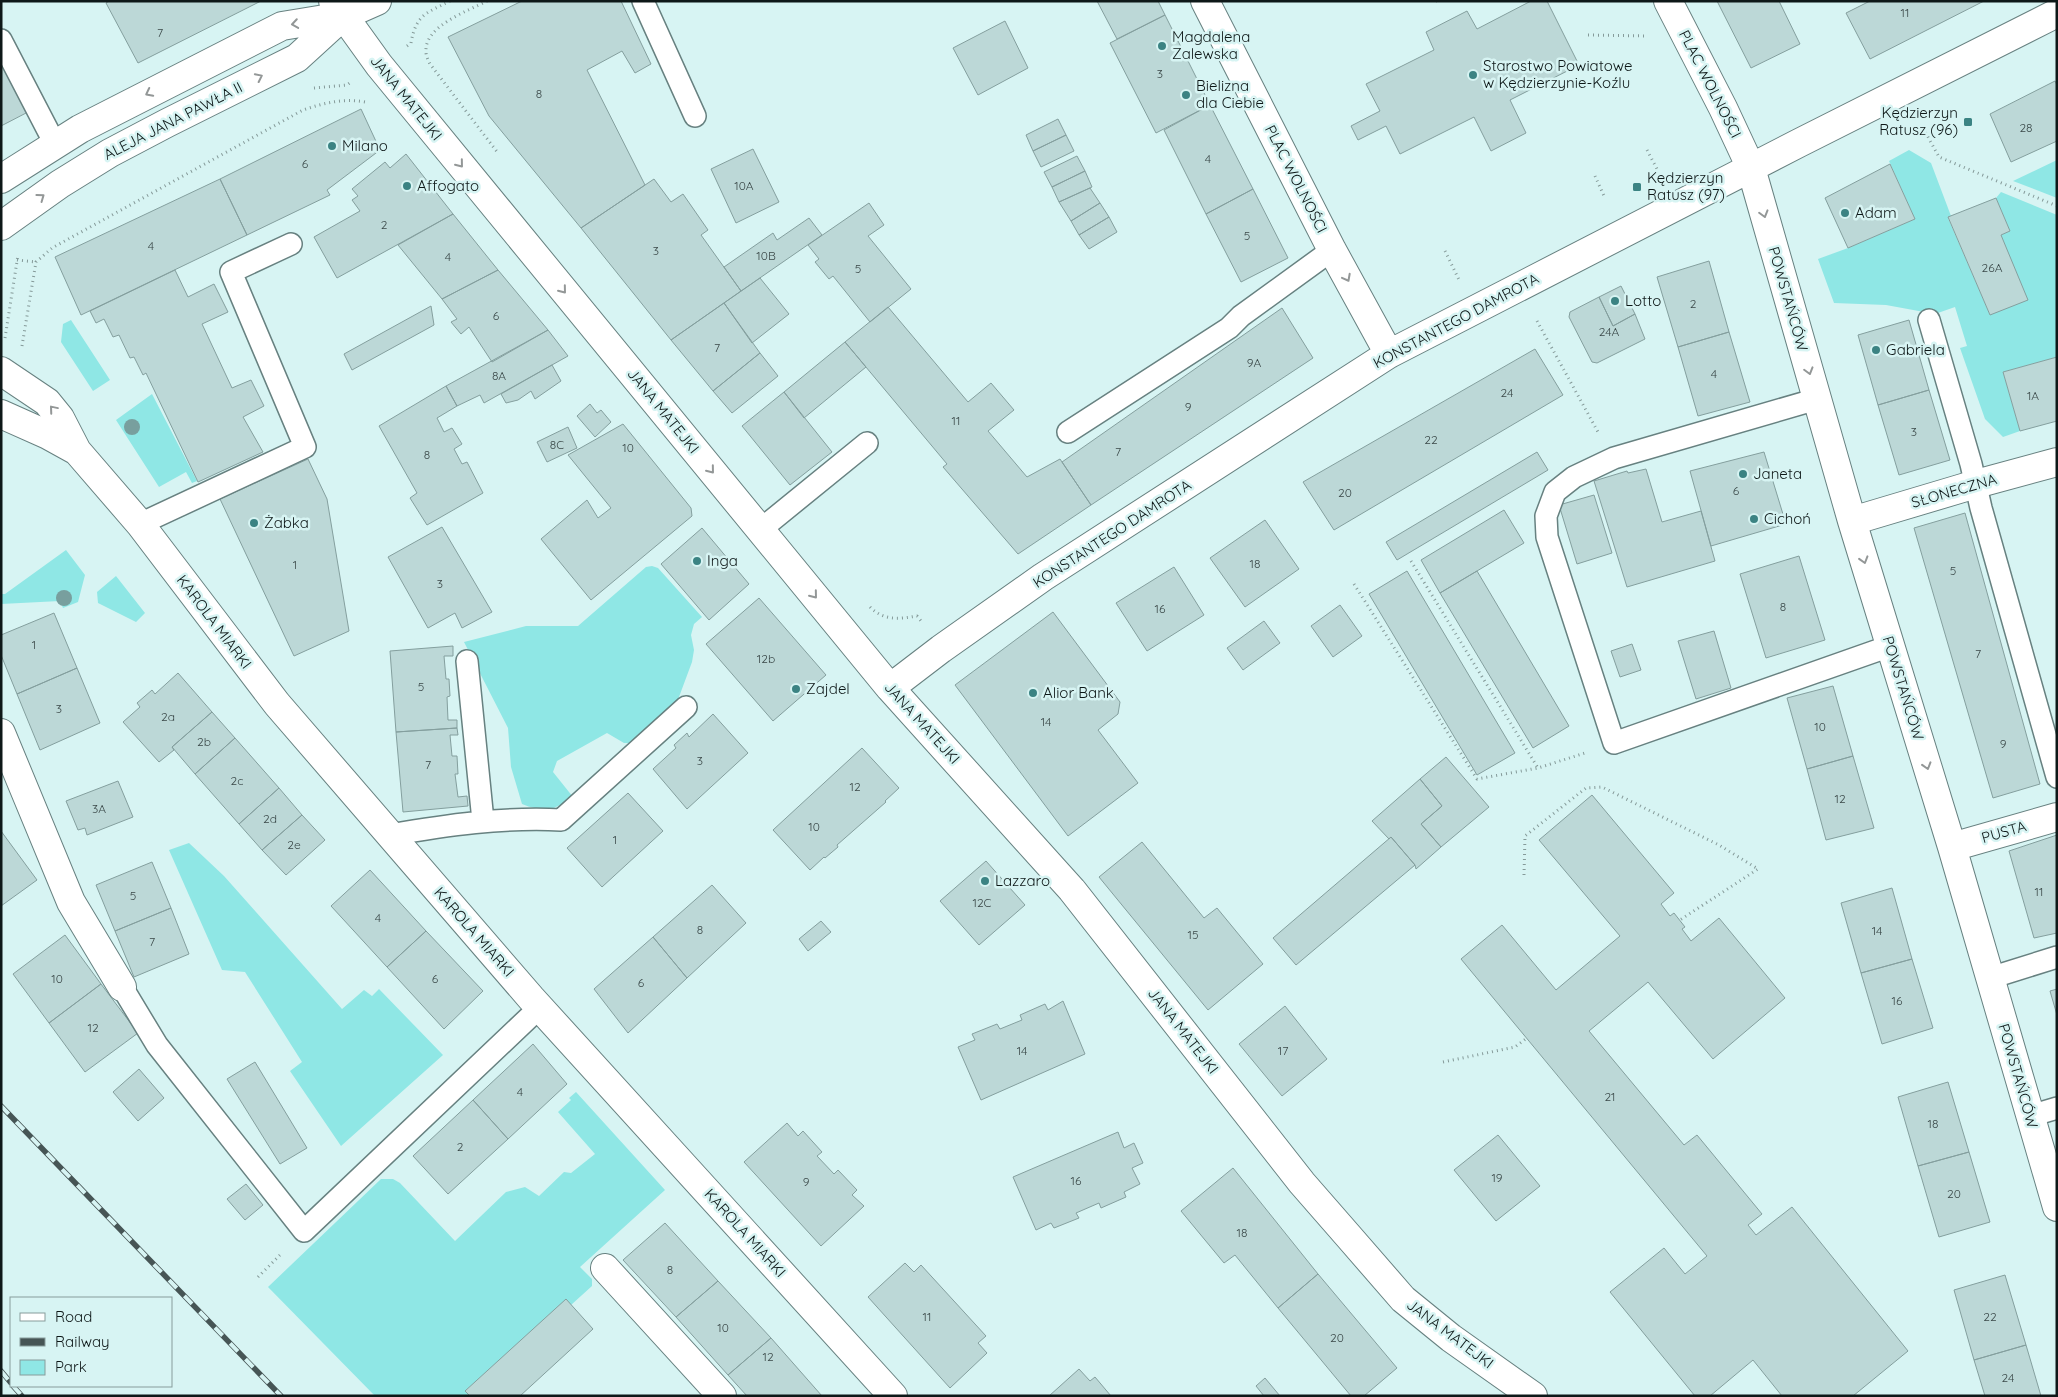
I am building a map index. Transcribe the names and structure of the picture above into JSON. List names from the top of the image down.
{
  "streets": {
    "street": [
      "PLAC WOLNOŚCI",
      "JANA MATEJKI",
      "ALEJA JANA PAWŁA II",
      "POWSTAŃCÓW",
      "KONSTANTEGO DAMROTA",
      "SŁONECZNA",
      "KAROLA MIARKI",
      "PUSTA"
    ]
  },
  "crossings": [
    ["PLAC WOLNOŚCI", "POWSTAŃCÓW"],
    ["PLAC WOLNOŚCI", "KONSTANTEGO DAMROTA"],
    ["JANA MATEJKI", "ALEJA JANA PAWŁA II"],
    ["JANA MATEJKI", "KONSTANTEGO DAMROTA"],
    ["POWSTAŃCÓW", "KONSTANTEGO DAMROTA"],
    ["POWSTAŃCÓW", "SŁONECZNA"],
    ["POWSTAŃCÓW", "PUSTA"]
  ],
  "one_way": ["JANA MATEJKI", "POWSTAŃCÓW"],
  "places": {
    "other": [
      "Magdalena Zalewska",
      "Starostwo Powiatowe w Kędzierzynie-Koźlu",
      "Bielizna dla Ciebie",
      "Milano",
      "Affogato",
      "Adam",
      "Lotto",
      "Gabriela",
      "Janeta",
      "Cichoń",
      "Żabka",
      "Inga",
      "Zajdel",
      "Alior Bank",
      "Lazzaro"
    ],
    "transit": ["Kędzierzyn Ratusz (96)", "Kędzierzyn Ratusz (97)"]
  },
  "house_numbers": [
    "11",
    "7",
    "3",
    "8",
    "28",
    "4",
    "6",
    "10A",
    "2",
    "5",
    "4",
    "3",
    "10B",
    "4",
    "26A",
    "5",
    "2",
    "6",
    "24A",
    "7",
    "9A",
    "4",
    "8A",
    "24",
    "1A",
    "9",
    "11",
    "3",
    "22",
    "8C",
    "10",
    "7",
    "8",
    "6",
    "20",
    "18",
    "1",
    "5",
    "3",
    "8",
    "16",
    "1",
    "7",
    "12b",
    "5",
    "3",
    "2a",
    "14",
    "10",
    "2b",
    "9",
    "3",
    "7",
    "2c",
    "12",
    "12",
    "3A",
    "2d",
    "10",
    "1",
    "2e",
    "11",
    "5",
    "12C",
    "4",
    "8",
    "14",
    "15",
    "7",
    "10",
    "6",
    "6",
    "16",
    "12",
    "14",
    "17",
    "4",
    "21",
    "18",
    "2",
    "19",
    "16",
    "9",
    "20",
    "18",
    "8",
    "11",
    "22",
    "10",
    "20",
    "12",
    "24"
  ],
  "legend": ["Road", "Railway", "Park"]
}
